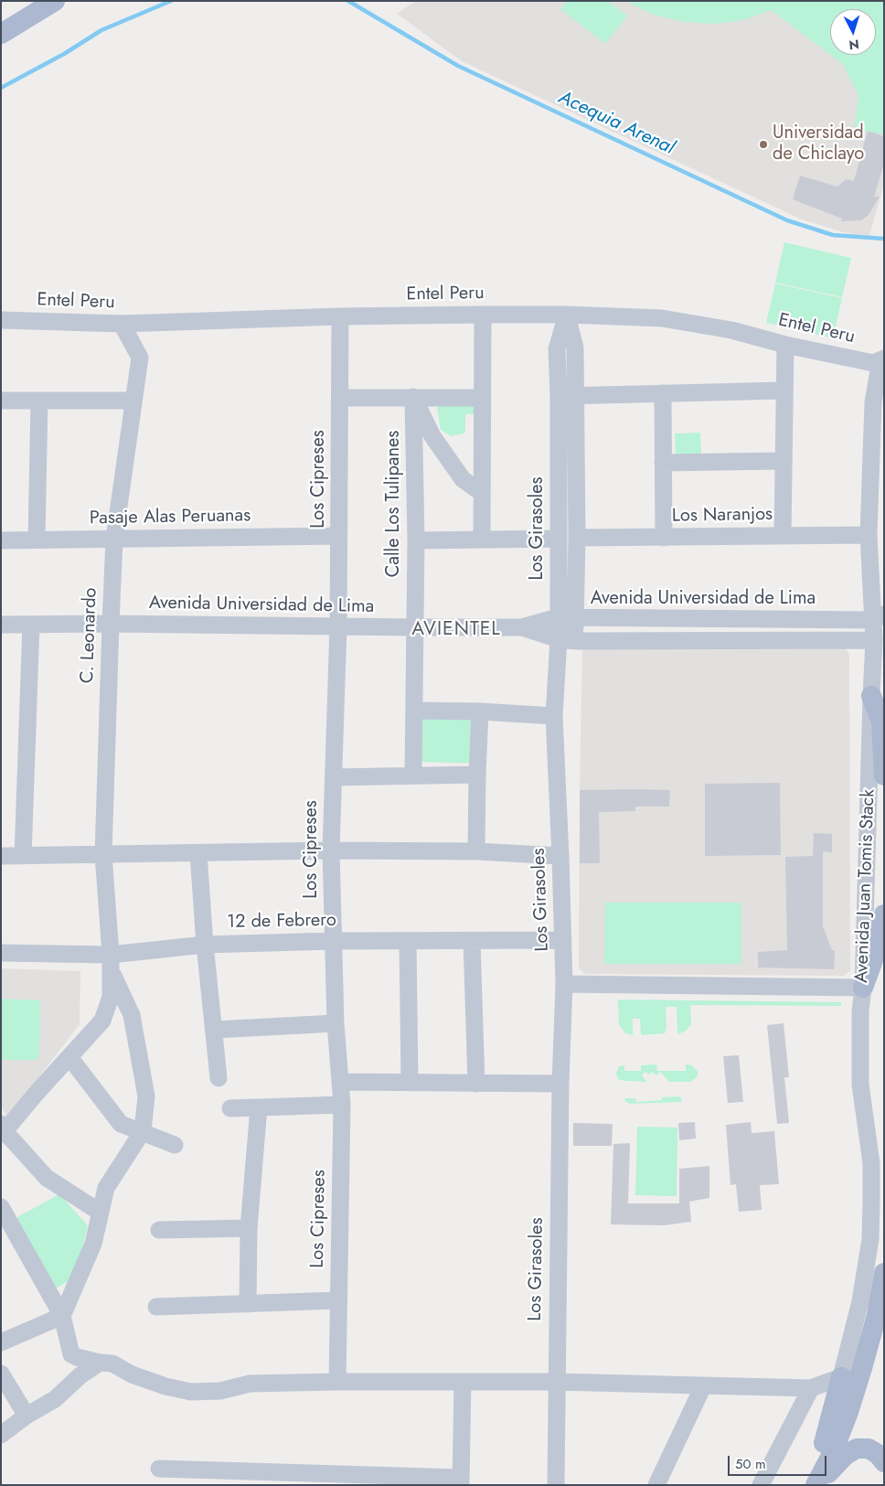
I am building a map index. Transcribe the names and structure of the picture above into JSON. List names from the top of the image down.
{
  "streets": {
    "street": [
      "Entel Peru",
      "Los Cipreses",
      "Calle Los Tulipanes",
      "Los Naranjos",
      "Pasaje Alas Peruanas",
      "Los Girasoles",
      "Avenida Universidad de Lima",
      "C. Leonardo",
      "Avenida Juan Tomis Stack",
      "12 de Febrero"
    ]
  },
  "crossings": [
    ["Entel Peru", "Los Cipreses"],
    ["Entel Peru", "Los Girasoles"],
    ["Entel Peru", "C. Leonardo"],
    ["Entel Peru", "Avenida Juan Tomis Stack"],
    ["Los Cipreses", "Pasaje Alas Peruanas"],
    ["Los Cipreses", "Avenida Universidad de Lima"],
    ["Los Cipreses", "12 de Febrero"],
    ["Calle Los Tulipanes", "Avenida Universidad de Lima"],
    ["Los Naranjos", "Avenida Juan Tomis Stack"],
    ["Pasaje Alas Peruanas", "C. Leonardo"],
    ["Los Girasoles", "Avenida Universidad de Lima"],
    ["Los Girasoles", "12 de Febrero"],
    ["Avenida Universidad de Lima", "C. Leonardo"],
    ["Avenida Universidad de Lima", "Avenida Juan Tomis Stack"],
    ["C. Leonardo", "12 de Febrero"]
  ],
  "districts": ["AVIENTEL"],
  "water": ["Acequia Arenal"],
  "places": ["Universidad de Chiclayo"],
  "scale_bar": "50 m",
  "north": "bottom"
}
